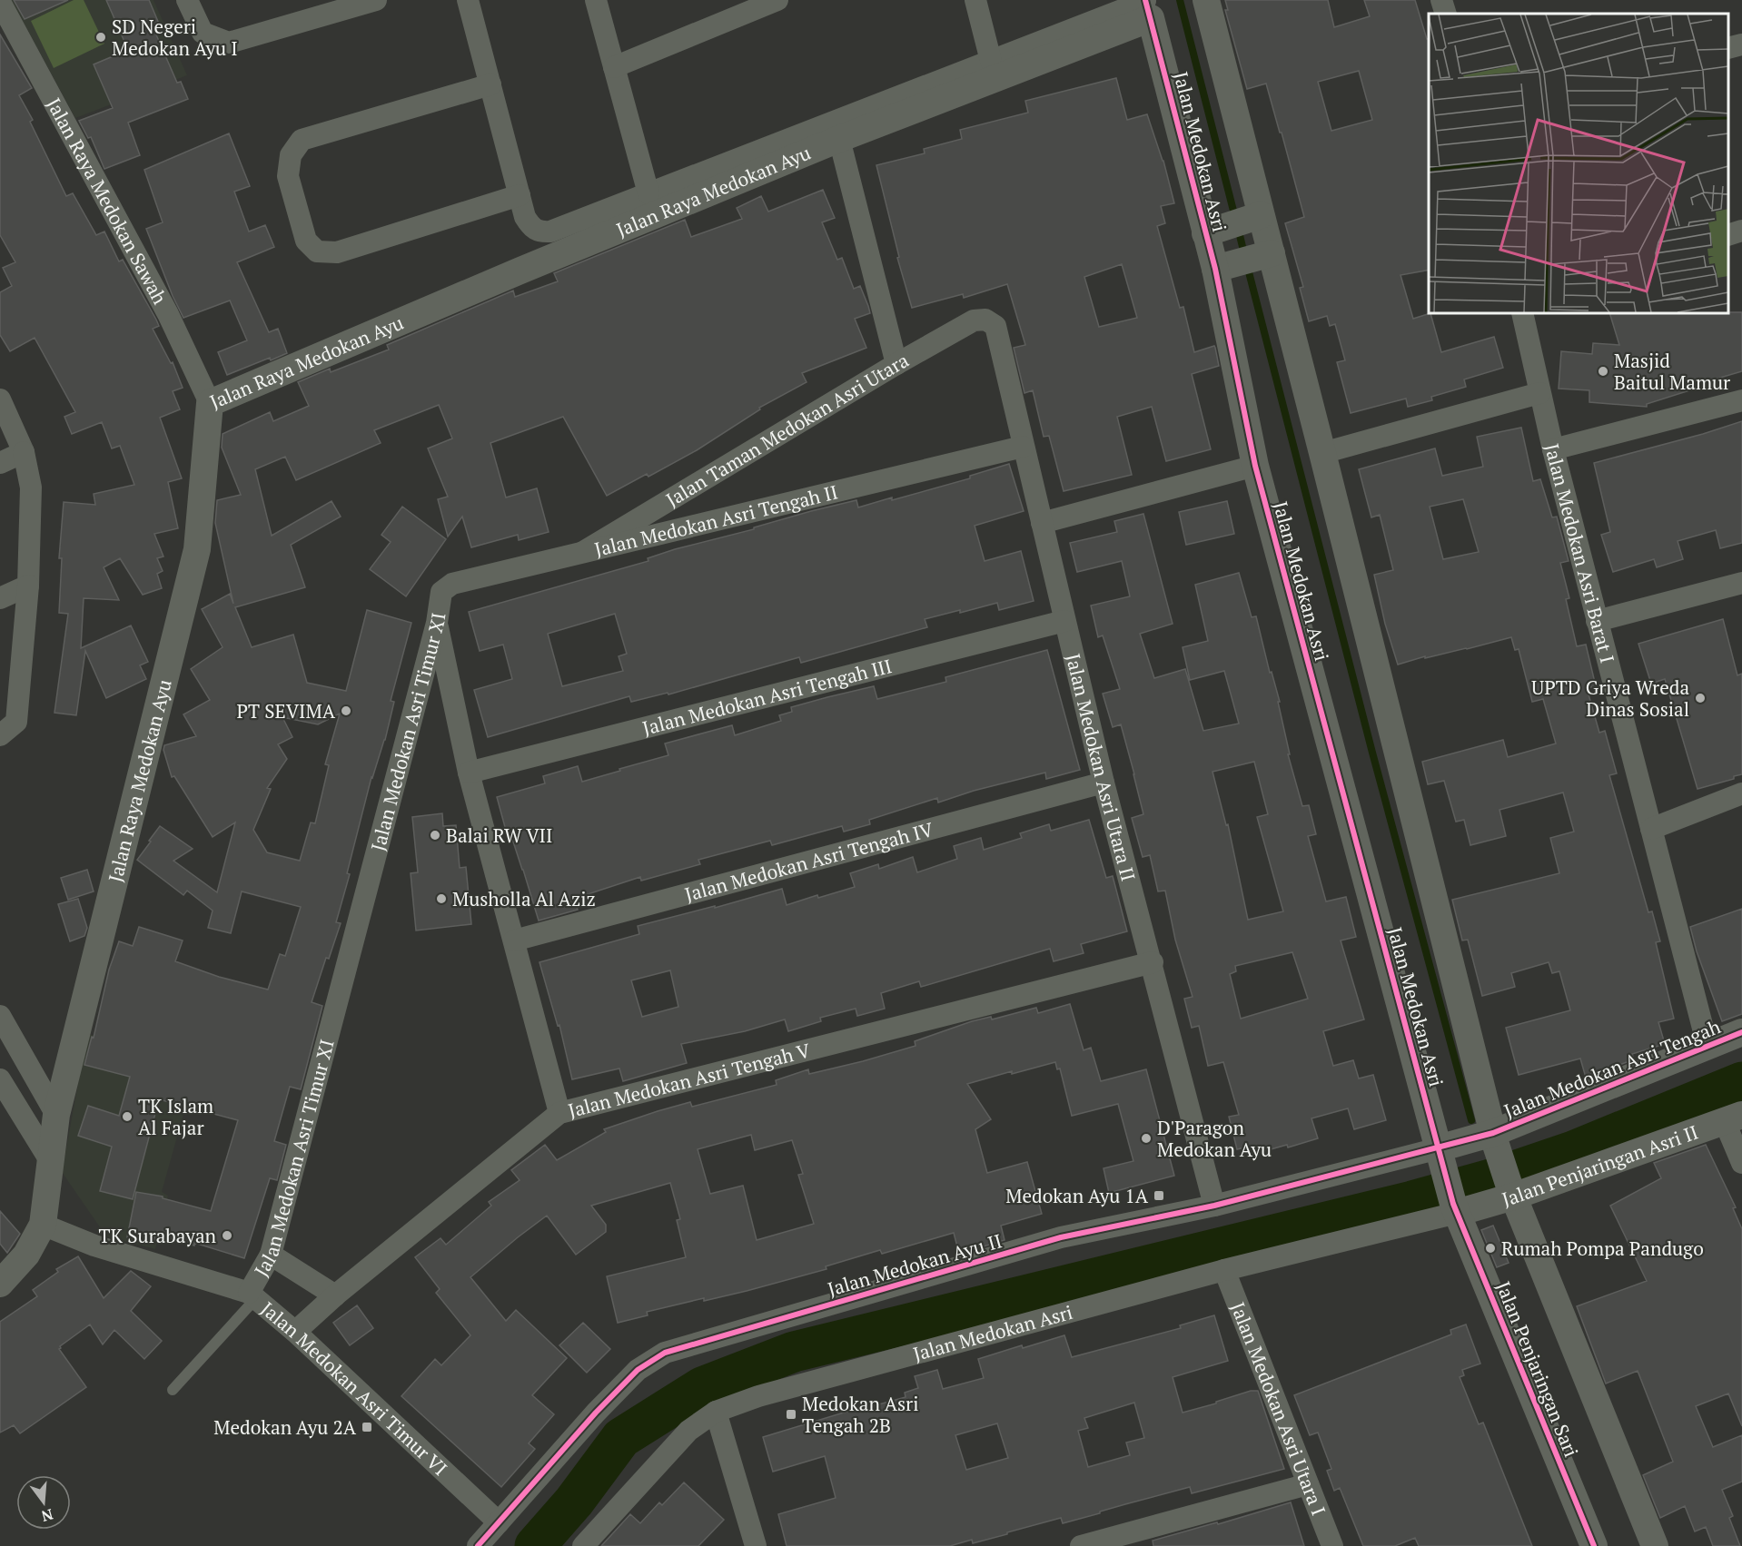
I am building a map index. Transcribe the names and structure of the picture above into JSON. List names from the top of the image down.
{
  "streets": {
    "street": [
      "Jalan Medokan Asri",
      "Jalan Raya Medokan Ayu",
      "Jalan Raya Medokan Sawah",
      "Jalan Taman Medokan Asri Utara",
      "Jalan Medokan Asri Tengah II",
      "Jalan Medokan Asri Barat I",
      "Jalan Medokan Asri Tengah III",
      "Jalan Medokan Asri Timur XI",
      "Jalan Medokan Asri Utara II",
      "Jalan Medokan Asri Tengah IV",
      "Jalan Medokan Asri Tengah",
      "Jalan Medokan Asri Tengah V",
      "Jalan Penjaringan Asri II",
      "Jalan Medokan Ayu II",
      "Jalan Penjaringan Sari",
      "Jalan Medokan Asri Timur VI",
      "Jalan Medokan Asri Utara I"
    ]
  },
  "crossings": [
    ["Jalan Medokan Asri", "Jalan Raya Medokan Ayu"],
    ["Jalan Medokan Asri", "Jalan Penjaringan Asri II"],
    ["Jalan Medokan Asri", "Jalan Medokan Ayu II"],
    ["Jalan Medokan Asri", "Jalan Penjaringan Sari"],
    ["Jalan Medokan Asri", "Jalan Medokan Asri Utara I"],
    ["Jalan Raya Medokan Ayu", "Jalan Raya Medokan Sawah"],
    ["Jalan Raya Medokan Ayu", "Jalan Medokan Asri Timur VI"],
    ["Jalan Taman Medokan Asri Utara", "Jalan Medokan Asri Tengah II"],
    ["Jalan Taman Medokan Asri Utara", "Jalan Medokan Asri Utara II"],
    ["Jalan Medokan Asri Tengah II", "Jalan Medokan Asri Timur XI"],
    ["Jalan Medokan Asri Tengah II", "Jalan Medokan Asri Utara II"],
    ["Jalan Medokan Asri Barat I", "Jalan Medokan Asri Tengah"],
    ["Jalan Medokan Asri Tengah III", "Jalan Medokan Asri Timur XI"],
    ["Jalan Medokan Asri Tengah III", "Jalan Medokan Asri Utara II"],
    ["Jalan Medokan Asri Timur XI", "Jalan Medokan Asri Tengah IV"],
    ["Jalan Medokan Asri Timur XI", "Jalan Medokan Asri Tengah V"],
    ["Jalan Medokan Asri Timur XI", "Jalan Medokan Asri Timur VI"],
    ["Jalan Medokan Asri Utara II", "Jalan Medokan Asri Tengah IV"],
    ["Jalan Medokan Asri Utara II", "Jalan Medokan Asri Tengah V"],
    ["Jalan Medokan Asri Utara II", "Jalan Medokan Ayu II"],
    ["Jalan Medokan Asri Tengah V", "Jalan Medokan Asri Timur VI"],
    ["Jalan Penjaringan Asri II", "Jalan Penjaringan Sari"],
    ["Jalan Medokan Ayu II", "Jalan Medokan Asri Timur VI"]
  ],
  "places": {
    "other": [
      "SD Negeri Medokan Ayu I",
      "Masjid Baitul Mamur",
      "UPTD Griya Wreda Dinas Sosial",
      "PT SEVIMA",
      "Balai RW VII",
      "Musholla Al Aziz",
      "TK Islam Al Fajar",
      "D'Paragon Medokan Ayu",
      "TK Surabayan",
      "Rumah Pompa Pandugo"
    ],
    "transit": ["Medokan Ayu 1A", "Medokan Asri Tengah 2B", "Medokan Ayu 2A"]
  },
  "north": "bottom"
}
